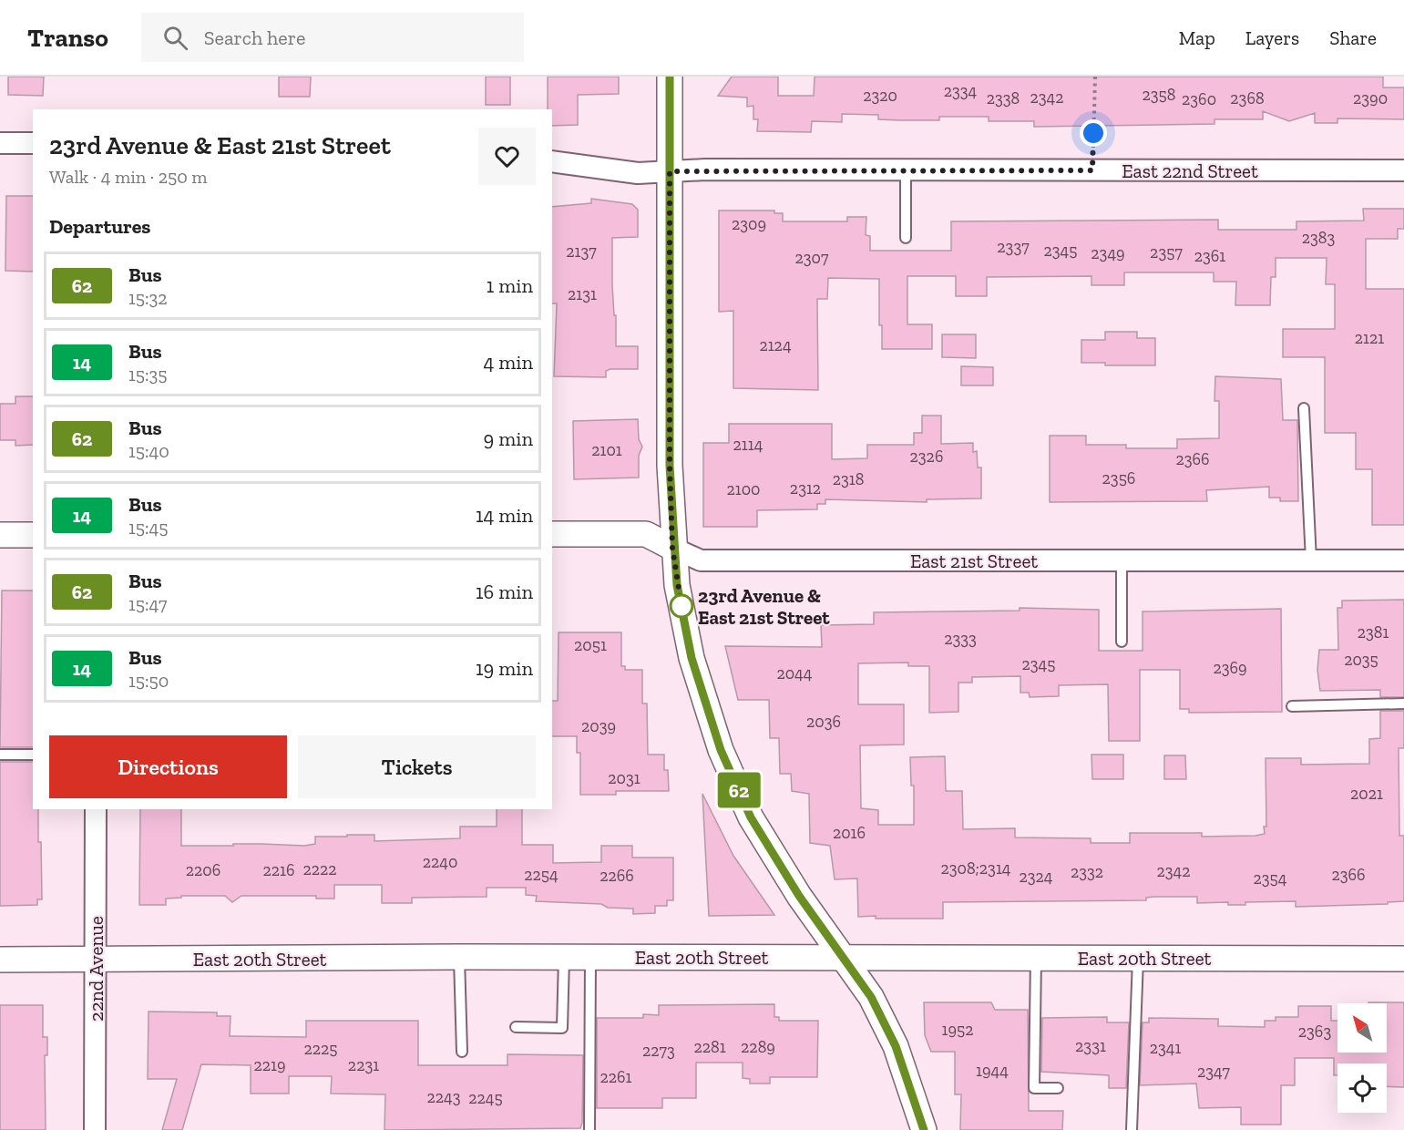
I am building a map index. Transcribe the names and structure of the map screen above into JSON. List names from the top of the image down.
{
  "streets": {
    "street": [
      "East 22nd Street",
      "East 21st Street",
      "East 20th Street",
      "22nd Avenue"
    ]
  },
  "crossings": [
    ["East 20th Street", "22nd Avenue"]
  ],
  "places": ["23rd Avenue & East 21st Street"],
  "lines": ["bus line 62"],
  "house_numbers": [
    "2334",
    "2358",
    "2320",
    "2342",
    "2338",
    "2368",
    "2390",
    "2360",
    "2309",
    "2383",
    "2337",
    "2345",
    "2137",
    "2357",
    "2349",
    "2361",
    "2307",
    "2131",
    "2121",
    "2124",
    "2114",
    "2101",
    "2326",
    "2366",
    "2356",
    "2318",
    "2312",
    "2100",
    "2381",
    "2333",
    "2051",
    "2035",
    "2345",
    "2369",
    "2044",
    "2036",
    "2039",
    "2031",
    "2021",
    "2016",
    "2240",
    "2308;2314",
    "2222",
    "2206",
    "2216",
    "2342",
    "2332",
    "2254",
    "2366",
    "2266",
    "2324",
    "2354",
    "1952",
    "2363",
    "2331",
    "2281",
    "2289",
    "2341",
    "2225",
    "2273",
    "2219",
    "2231",
    "1944",
    "2347",
    "2261",
    "2243",
    "2245"
  ],
  "north": "top left",
  "page": {
    "header": "Transo",
    "search": "Search here",
    "nav": ["Map", "Layers", "Share"],
    "on_map": "62",
    "heading": [
      ["23rd Avenue & East 21st Street", "Walk · 4 min · 250 m"],
      "Departures"
    ],
    "list": [
      {
        "mark": "62",
        "name": "Bus",
        "note": "15:32",
        "value": "1 min"
      },
      {
        "mark": "14",
        "name": "Bus",
        "note": "15:35",
        "value": "4 min"
      },
      {
        "mark": "62",
        "name": "Bus",
        "note": "15:40",
        "value": "9 min"
      },
      {
        "mark": "14",
        "name": "Bus",
        "note": "15:45",
        "value": "14 min"
      },
      {
        "mark": "62",
        "name": "Bus",
        "note": "15:47",
        "value": "16 min"
      },
      {
        "mark": "14",
        "name": "Bus",
        "note": "15:50",
        "value": "19 min"
      }
    ],
    "buttons": ["Directions", "Tickets"]
  }
}
